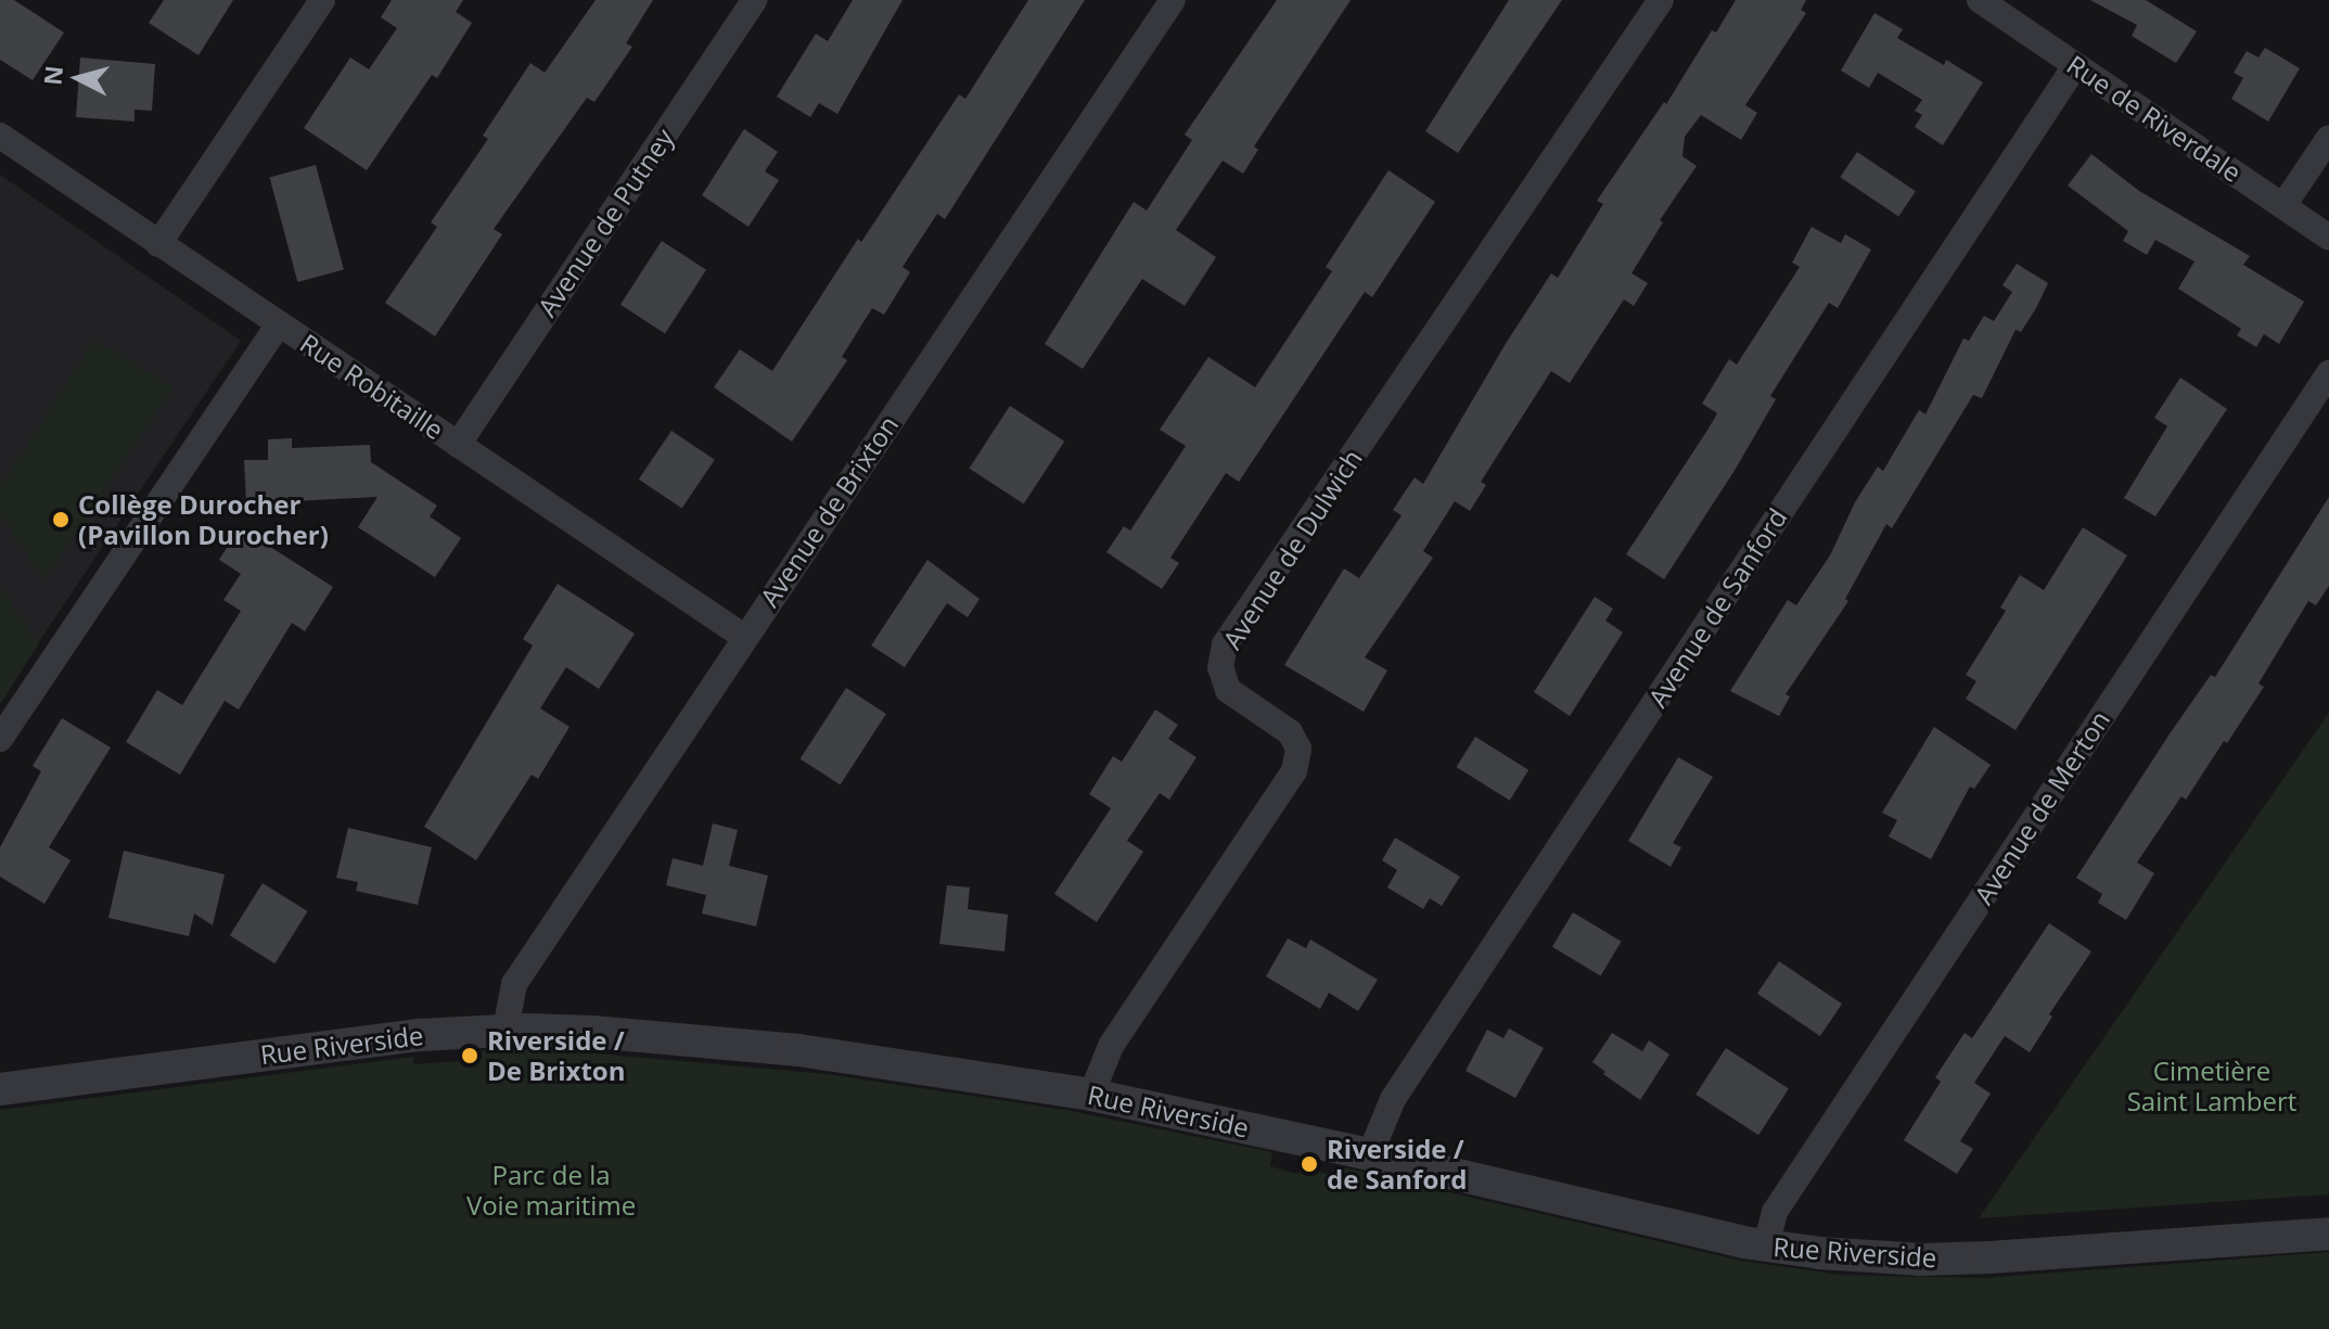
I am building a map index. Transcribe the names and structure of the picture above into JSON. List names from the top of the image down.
{
  "streets": {
    "street": [
      "Rue de Riverdale",
      "Avenue de Putney",
      "Rue Robitaille",
      "Avenue de Brixton",
      "Avenue de Dulwich",
      "Avenue de Sanford",
      "Avenue de Merton",
      "Rue Riverside"
    ]
  },
  "crossings": [
    ["Rue de Riverdale", "Avenue de Sanford"],
    ["Avenue de Putney", "Rue Robitaille"],
    ["Rue Robitaille", "Avenue de Brixton"],
    ["Avenue de Brixton", "Rue Riverside"],
    ["Avenue de Dulwich", "Rue Riverside"],
    ["Avenue de Sanford", "Rue Riverside"],
    ["Avenue de Merton", "Rue Riverside"]
  ],
  "parks": ["Cimetière Saint Lambert", "Parc de la Voie maritime"],
  "places": ["Collège Durocher (Pavillon Durocher)", "Riverside / De Brixton", "Riverside / de Sanford"],
  "north": "left"
}
